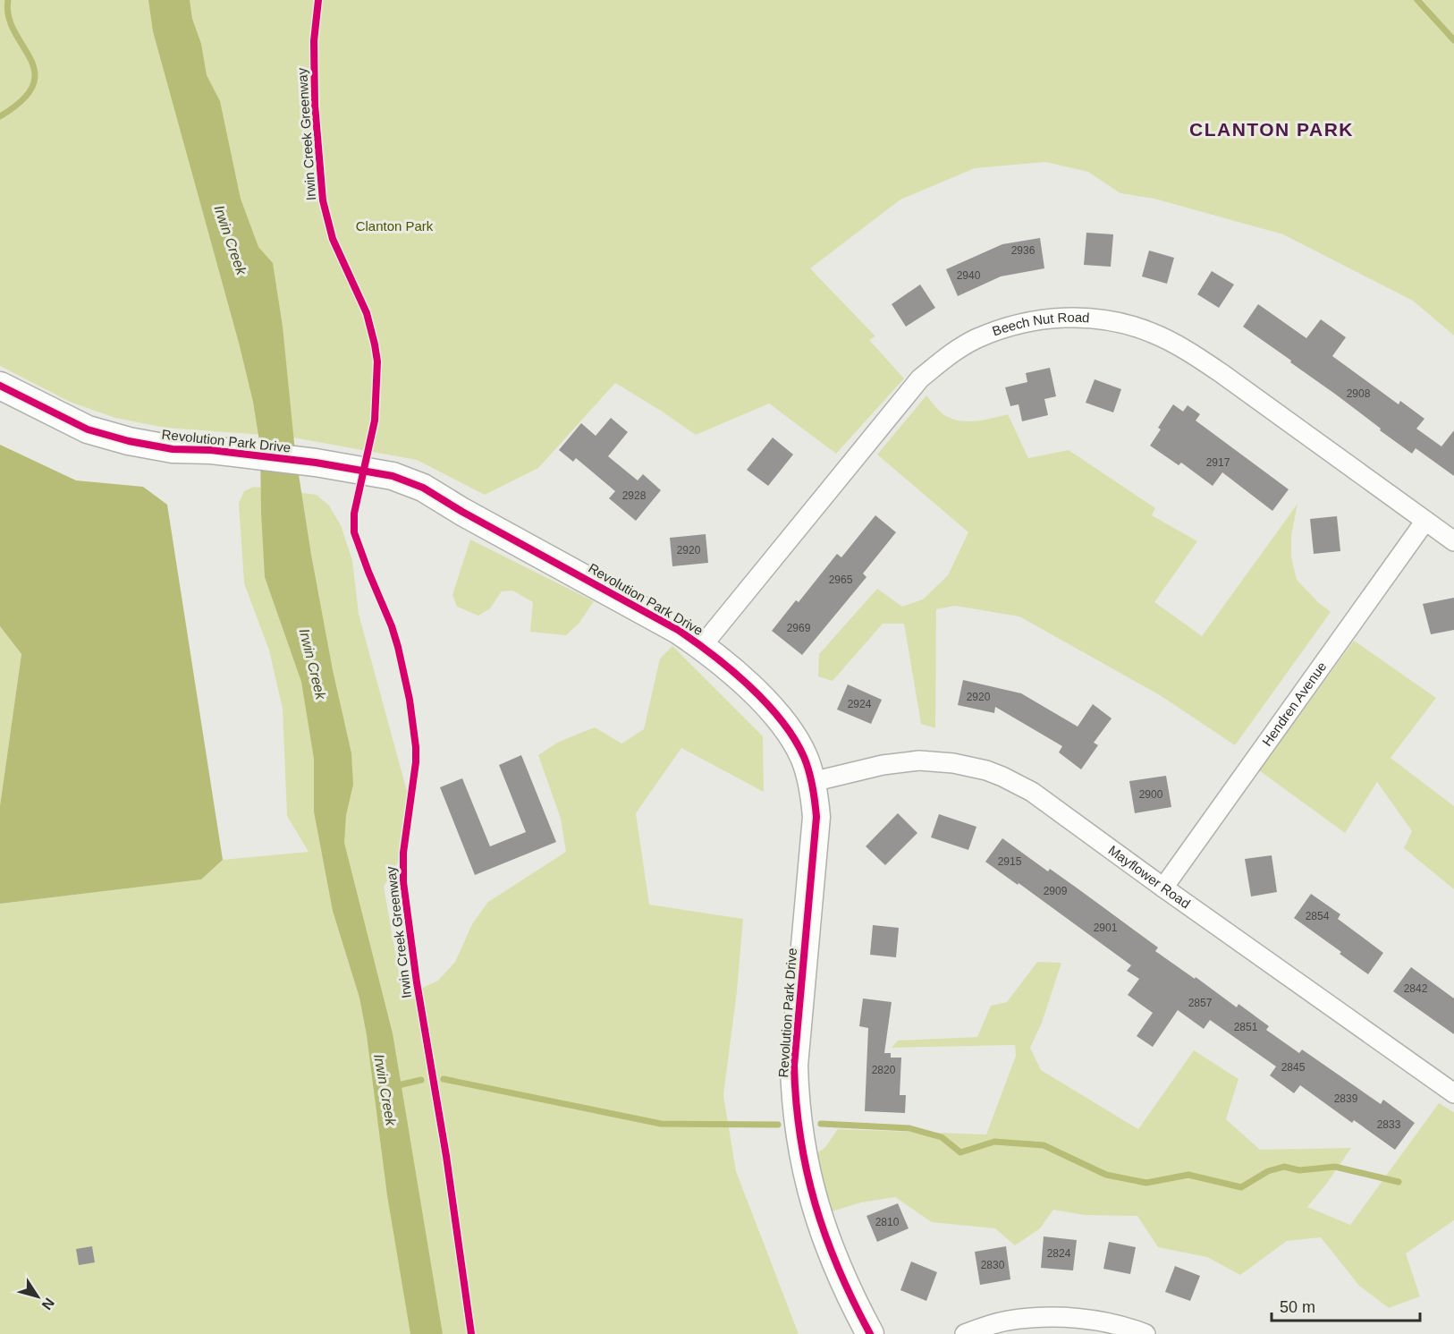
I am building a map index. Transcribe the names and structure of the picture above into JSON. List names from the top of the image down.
{
  "streets": {
    "street": [
      "Beech Nut Road",
      "Revolution Park Drive",
      "Hendren Avenue",
      "Mayflower Road"
    ],
    "cycle path": ["Irwin Creek Greenway"]
  },
  "crossings": [
    ["Beech Nut Road", "Revolution Park Drive"],
    ["Beech Nut Road", "Hendren Avenue"],
    ["Revolution Park Drive", "Mayflower Road"],
    ["Hendren Avenue", "Mayflower Road"]
  ],
  "districts": ["CLANTON PARK"],
  "water": ["Irwin Creek"],
  "parks": ["Clanton Park"],
  "house_numbers": [
    "2936",
    "2940",
    "2908",
    "2917",
    "2928",
    "2920",
    "2965",
    "2969",
    "2920",
    "2924",
    "2900",
    "2915",
    "2909",
    "2854",
    "2901",
    "2842",
    "2857",
    "2851",
    "2845",
    "2820",
    "2839",
    "2833",
    "2810",
    "2824",
    "2830"
  ],
  "scale_bar": "50 m",
  "north": "bottom right"
}
